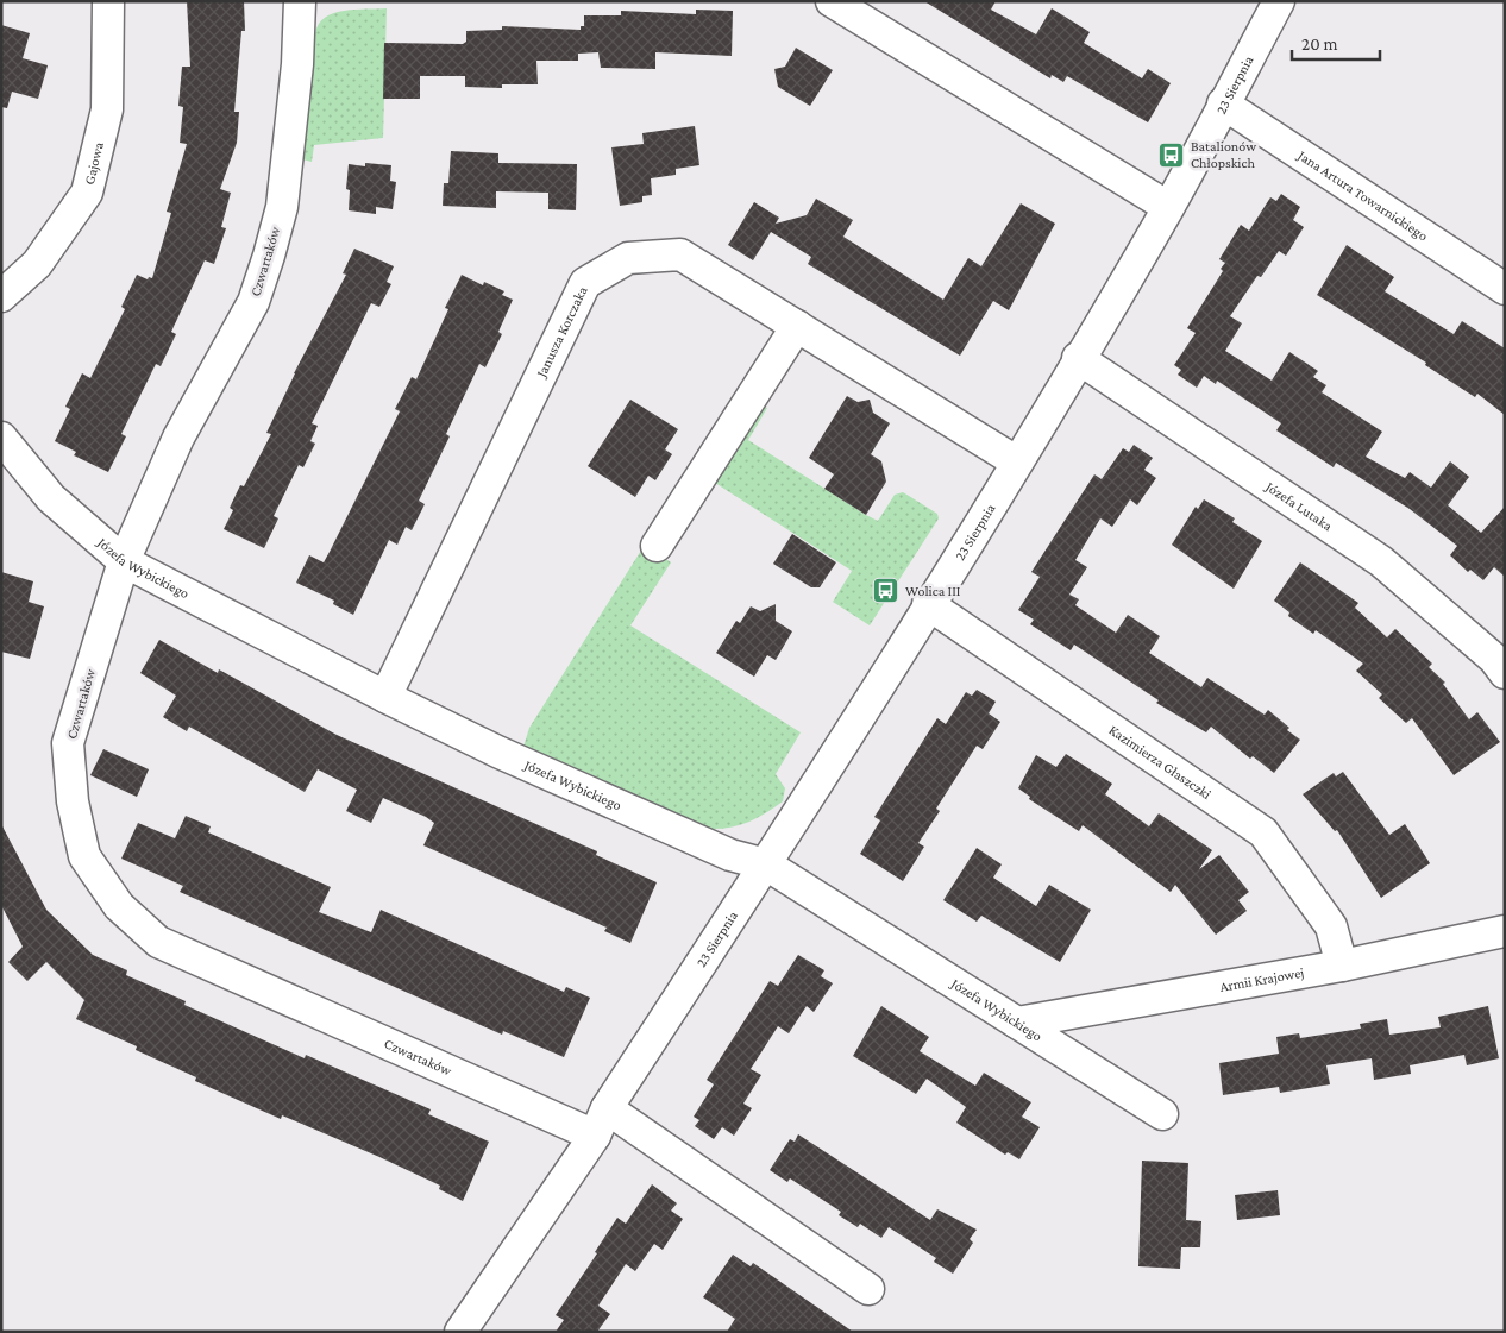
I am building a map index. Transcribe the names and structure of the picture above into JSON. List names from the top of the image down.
{
  "streets": {
    "street": [
      "23 Sierpnia",
      "Gajowa",
      "Jana Artura Towarnickiego",
      "Czwartaków",
      "Janusza Korczaka",
      "Józefa Lutaka",
      "Józefa Wybickiego",
      "Kazimierza Głaszczki",
      "Armii Krajowej"
    ]
  },
  "crossings": [
    ["23 Sierpnia", "Jana Artura Towarnickiego"],
    ["23 Sierpnia", "Czwartaków"],
    ["23 Sierpnia", "Janusza Korczaka"],
    ["23 Sierpnia", "Józefa Lutaka"],
    ["23 Sierpnia", "Józefa Wybickiego"],
    ["23 Sierpnia", "Kazimierza Głaszczki"],
    ["Czwartaków", "Józefa Wybickiego"],
    ["Janusza Korczaka", "Józefa Wybickiego"],
    ["Józefa Wybickiego", "Armii Krajowej"],
    ["Kazimierza Głaszczki", "Armii Krajowej"]
  ],
  "places": {
    "bus stop": ["Batalionów Chłopskich", "Wolica III"]
  },
  "scale_bar": "20 m"
}
